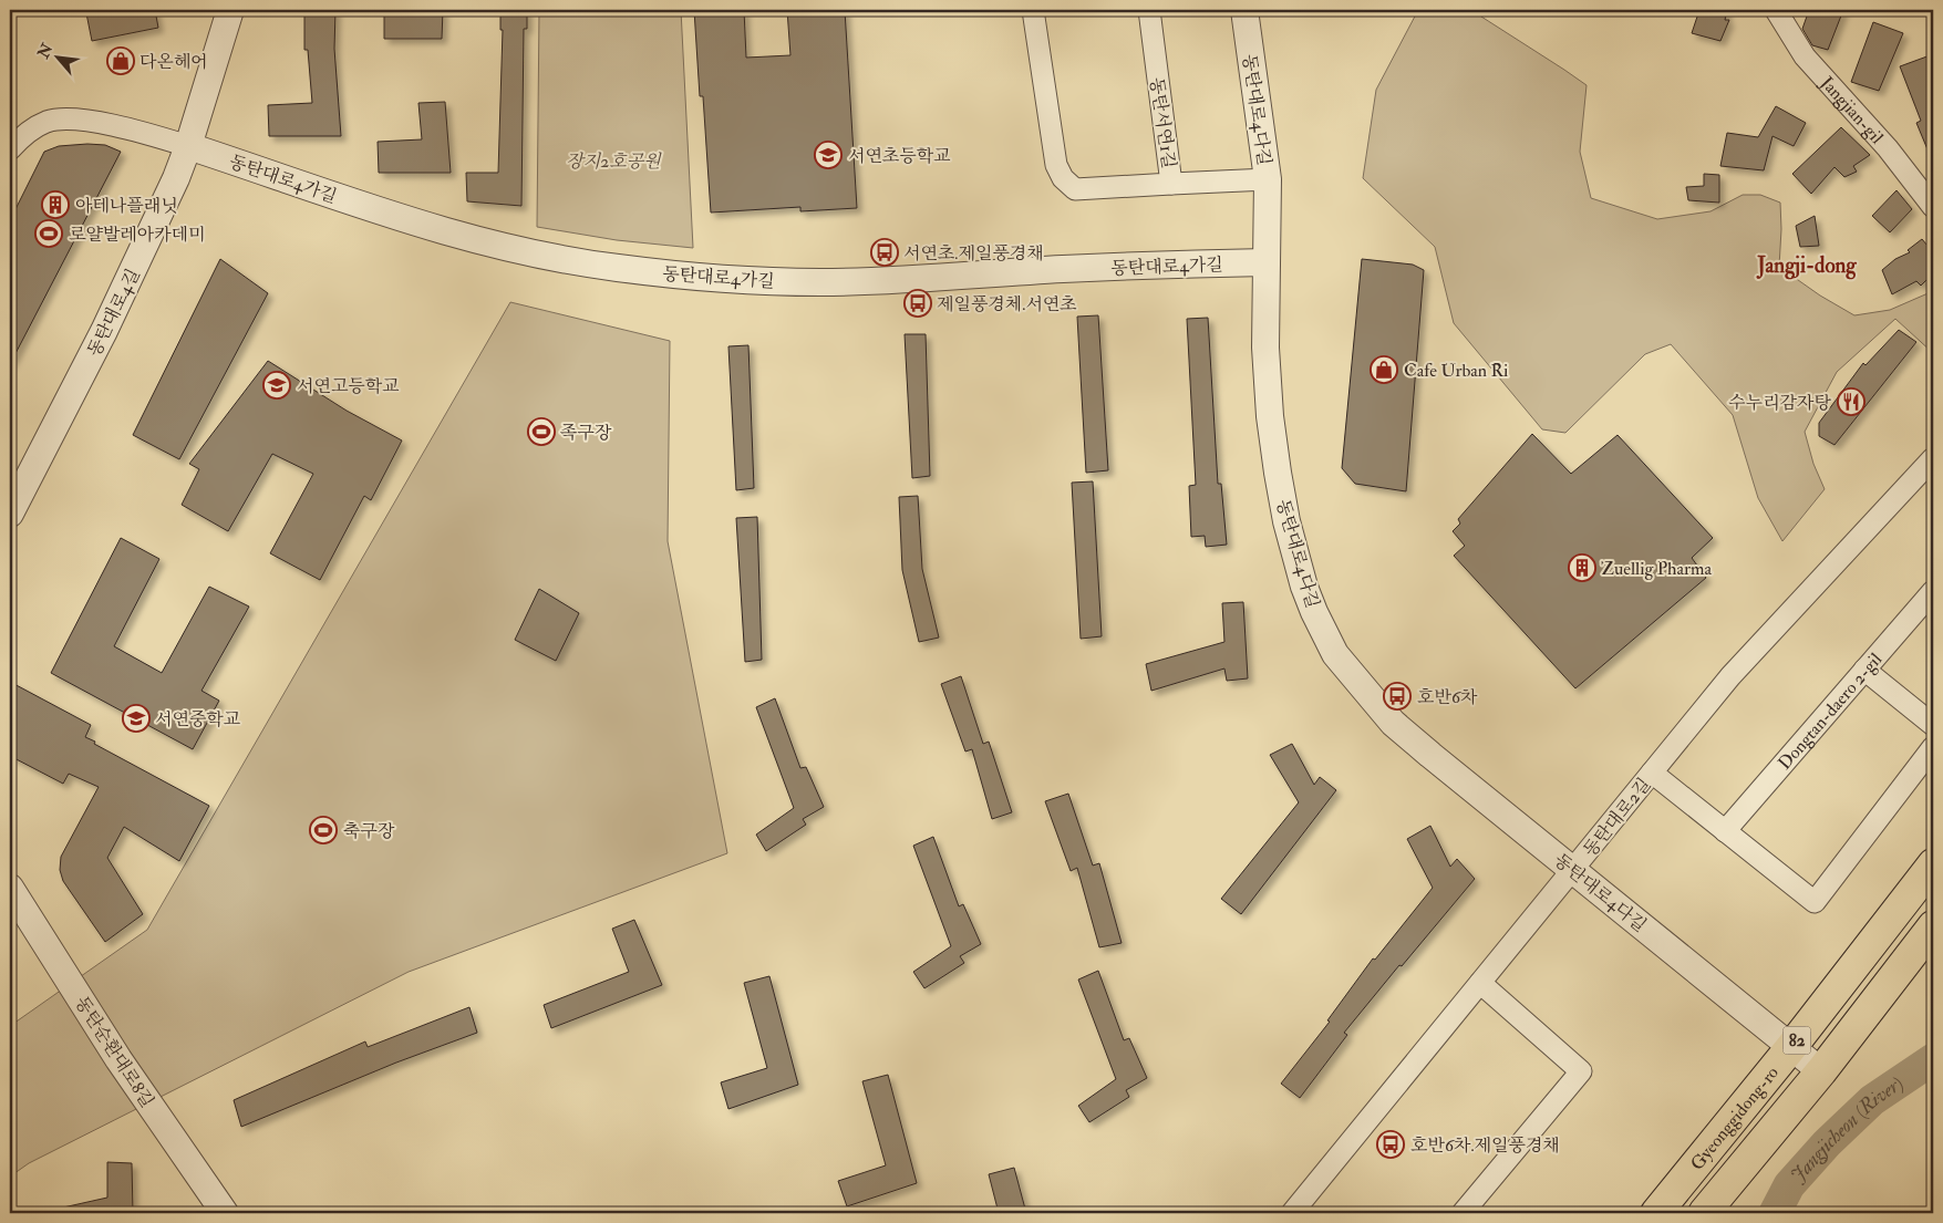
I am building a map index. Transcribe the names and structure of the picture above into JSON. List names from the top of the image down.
{
  "streets": {
    "main road": ["82", "Gyeonggidong-ro"],
    "street": [
      "동탄대로4다길",
      "Jangjian-gil",
      "동탄서연1길",
      "동탄대로4가길",
      "동탄대로4길",
      "Dongtan-daero 2-gil",
      "동탄대로2길",
      "동탄순환대로8길"
    ]
  },
  "crossings": [
    ["동탄대로4다길", "동탄대로4가길"],
    ["동탄대로4다길", "동탄대로2길"],
    ["동탄대로4다길", "Gyeonggidong-ro"],
    ["동탄대로4가길", "동탄대로4길"]
  ],
  "districts": ["Jangji-dong"],
  "water": ["Jangjicheon (River)"],
  "parks": ["장지2호공원"],
  "places": {
    "shop": ["다온헤어", "Cafe Urban Ri"],
    "school or university": ["서연초등학교", "서연고등학교", "서연중학교"],
    "building": ["아테나플래닛", "Zuellig Pharma"],
    "sports": ["로얄발레아카데미", "족구장", "축구장"],
    "bus stop": [
      "서연초.제일풍경채",
      "제일풍경체.서연초",
      "호반6차",
      "호반6차.제일풍경채"
    ],
    "restaurant": ["수누리감자탕"]
  },
  "north": "top left"
}
